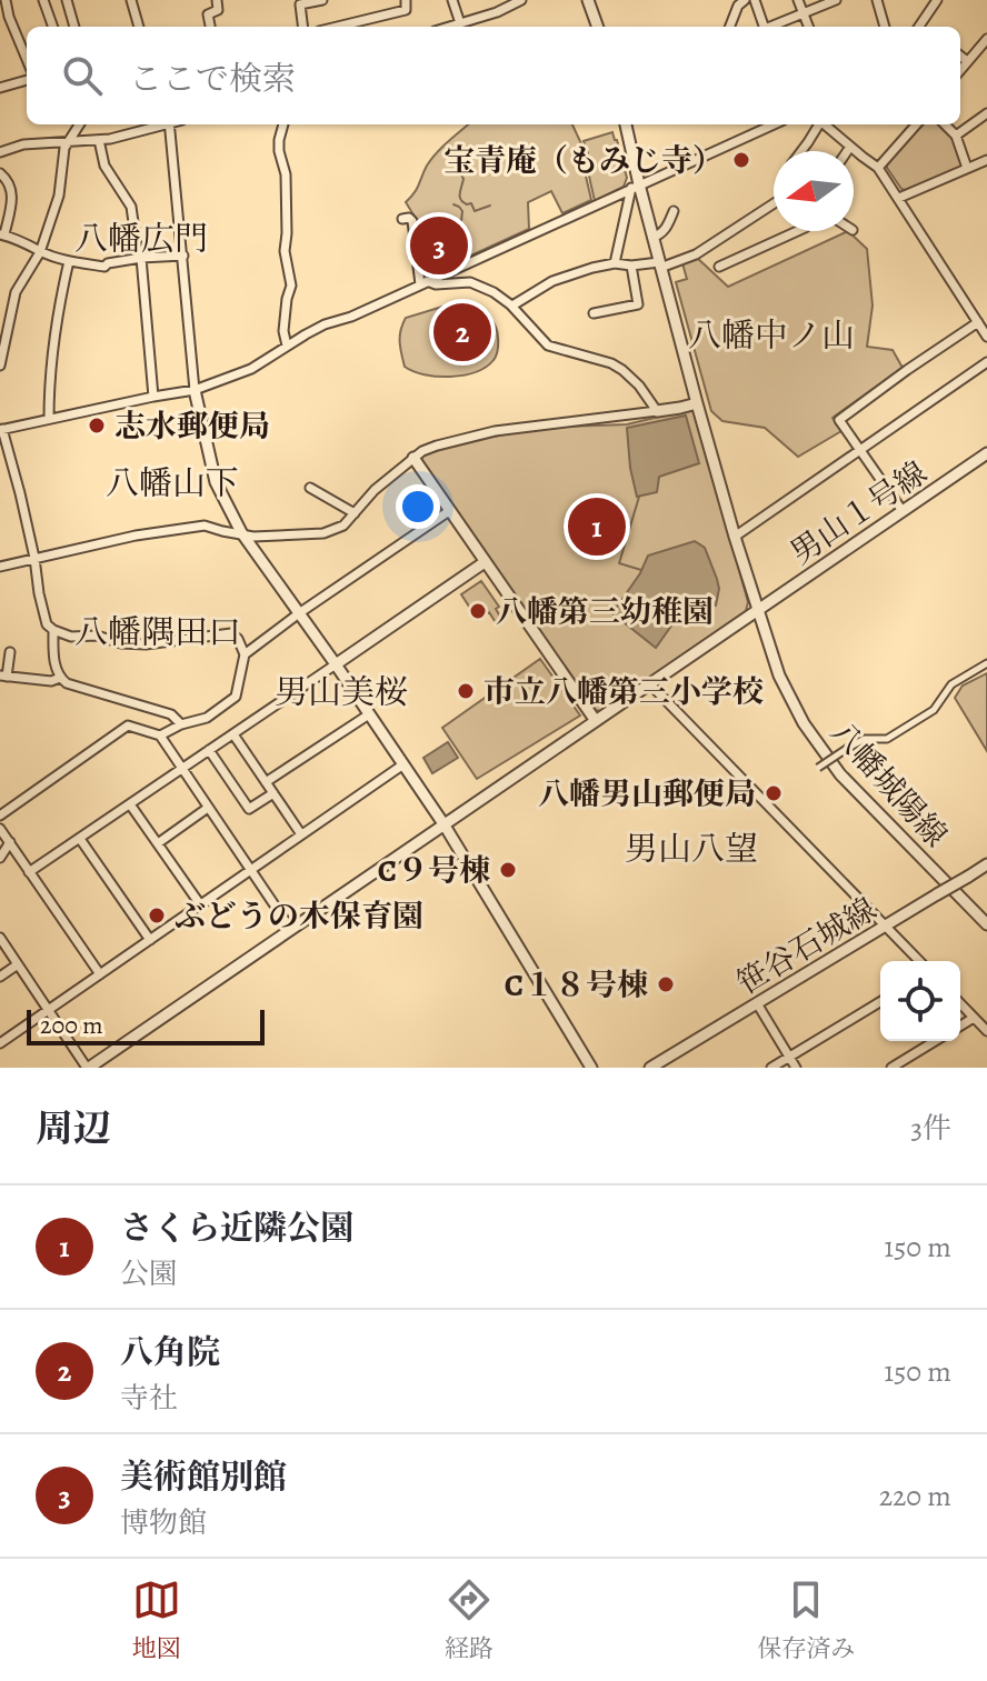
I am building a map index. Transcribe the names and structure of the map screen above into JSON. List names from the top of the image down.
{
  "streets": {
    "street": ["男山１号線", "八幡城陽線", "笹谷石城線"]
  },
  "crossings": [
    ["男山１号線", "八幡城陽線"]
  ],
  "districts": [
    "八幡広門",
    "八幡中ノ山",
    "八幡山下",
    "八幡隅田口",
    "男山美桜",
    "男山八望"
  ],
  "places": [
    "宝青庵（もみじ寺）",
    "志水郵便局",
    "八幡第三幼稚園",
    "市立八幡第三小学校",
    "八幡男山郵便局",
    "C９号棟",
    "ぶどうの木保育園",
    "C１８号棟"
  ],
  "scale_bar": "200 m",
  "north": "left",
  "page": {
    "search": "ここで検索",
    "pins": ["3", "2", "1"],
    "scale": "200 m",
    "heading": ["周辺", "3件"],
    "list": [
      {
        "mark": "1",
        "name": "さくら近隣公園",
        "note": "公園",
        "value": "150 m"
      },
      {
        "mark": "2",
        "name": "八角院",
        "note": "寺社",
        "value": "150 m"
      },
      {
        "mark": "3",
        "name": "美術館別館",
        "note": "博物館",
        "value": "220 m"
      }
    ],
    "nav": ["地図", "経路", "保存済み"]
  }
}
